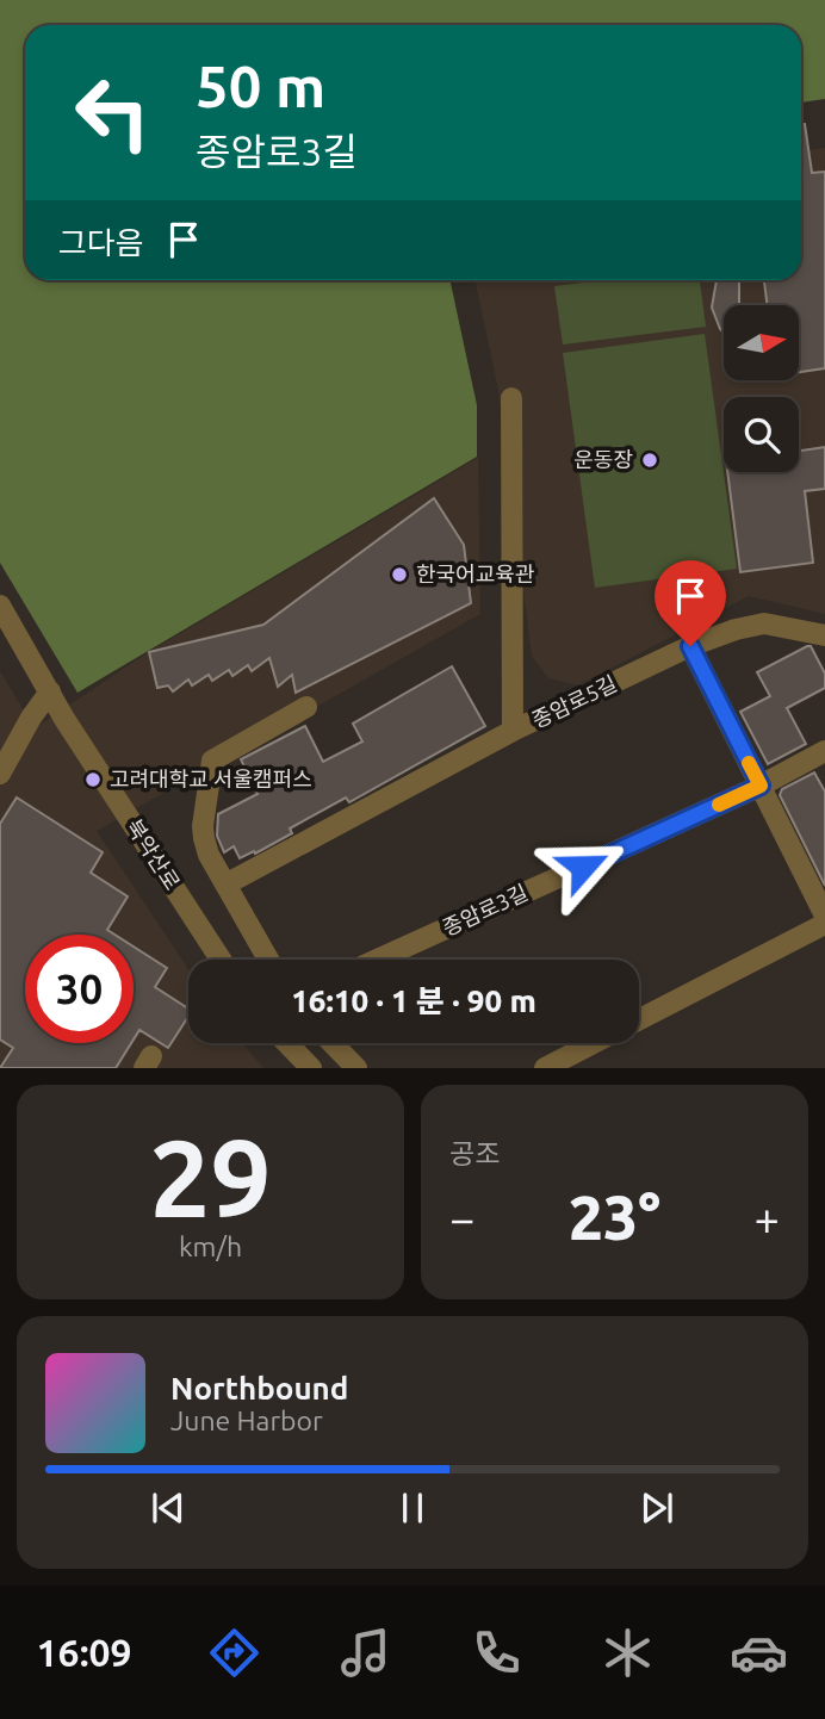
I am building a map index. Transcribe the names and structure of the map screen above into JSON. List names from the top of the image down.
{
  "streets": {
    "street": ["종암로5길", "북악산로", "종암로3길"]
  },
  "places": ["운동장", "한국어교육관", "고려대학교 서울캠퍼스"],
  "north": "right",
  "page": {
    "turn": ["50 m", "종암로3길"],
    "then": "그다음",
    "limit": "30",
    "trip": "16:10 · 1 분 · 90 m",
    "tile": [
      ["29", "km/h"],
      "공조"
    ],
    "heat": ["−", "23°", "+"],
    "song": ["Northbound", "June Harbor"],
    "tabs": "16:09"
  }
}
